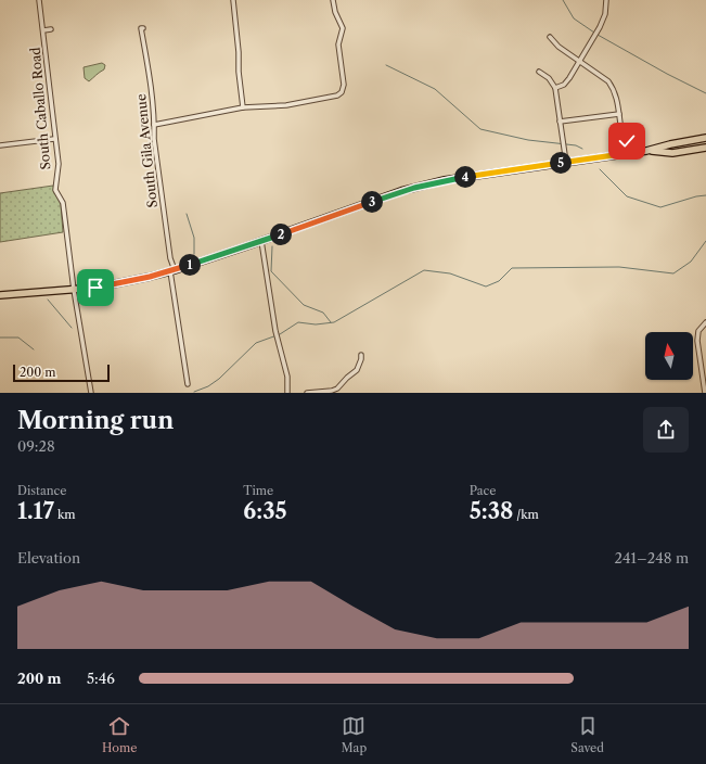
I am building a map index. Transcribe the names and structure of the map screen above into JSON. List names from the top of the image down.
{
  "streets": {
    "street": ["South Caballo Road", "South Gila Avenue"]
  },
  "scale_bar": "200 m",
  "north": "top",
  "page": {
    "pins": [
      "5",
      "4",
      "3",
      "2",
      "1"
    ],
    "scale": "200 m",
    "heading": ["Morning run", "09:28"],
    "stats": [
      ["Distance", "1.17 km"],
      ["Time", "6:35"],
      ["Pace", "5:38 /km"]
    ],
    "chart": ["Elevation", "241–248 m"],
    "list": [
      {
        "name": "200 m",
        "note": "5:46"
      }
    ],
    "tabs": ["Home", "Map", "Saved"]
  }
}
